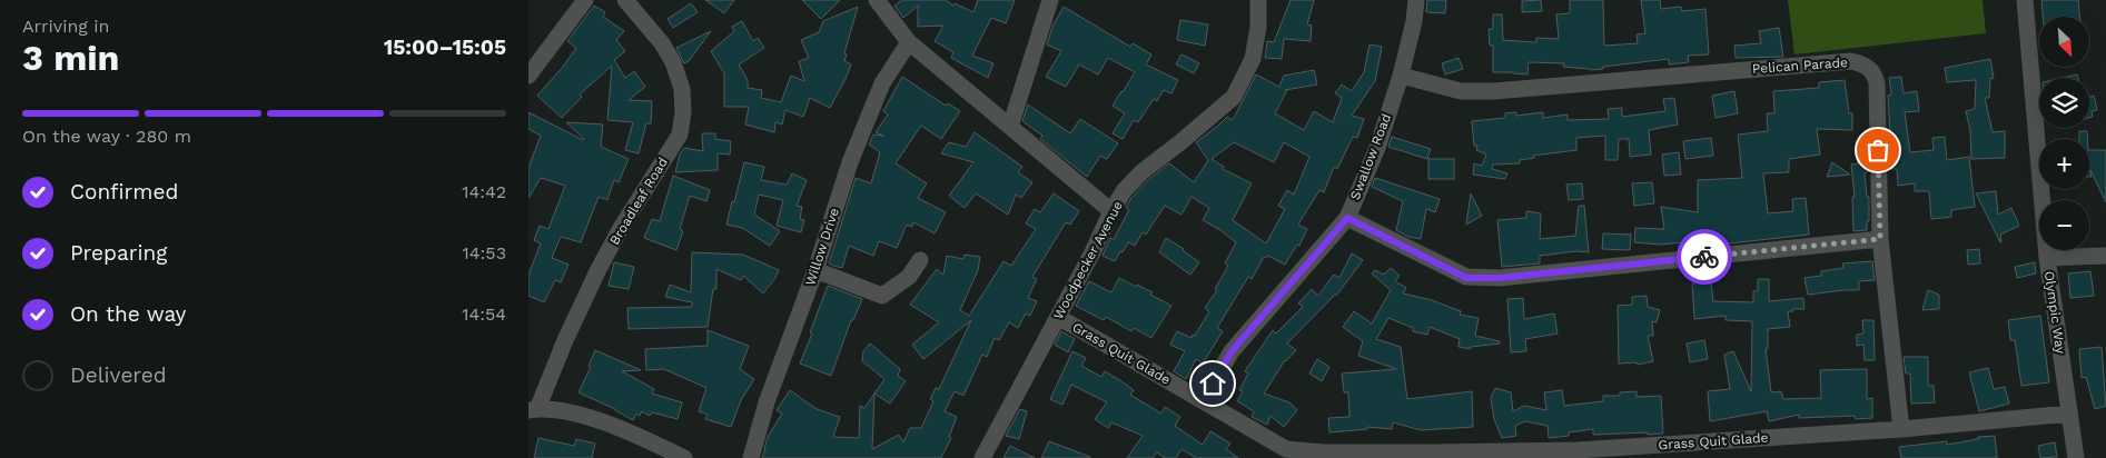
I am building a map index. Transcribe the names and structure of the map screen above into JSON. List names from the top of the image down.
{
  "streets": {
    "street": [
      "Pelican Parade",
      "Swallow Road",
      "Broadleaf Road",
      "Willow Drive",
      "Woodpecker Avenue",
      "Olympic Way",
      "Grass Quit Glade"
    ]
  },
  "crossings": [
    ["Pelican Parade", "Swallow Road"],
    ["Pelican Parade", "Grass Quit Glade"],
    ["Swallow Road", "Grass Quit Glade"],
    ["Woodpecker Avenue", "Grass Quit Glade"],
    ["Olympic Way", "Grass Quit Glade"]
  ],
  "north": "bottom right",
  "page": {
    "heading": ["3 min", "Arriving in", "15:00–15:05"],
    "map_buttons": ["+", "−"],
    "bar": "On the way · 280 m",
    "list": [
      ["Confirmed", "14:42"],
      ["Preparing", "14:53"],
      ["On the way", "14:54"],
      "Delivered"
    ]
  }
}
